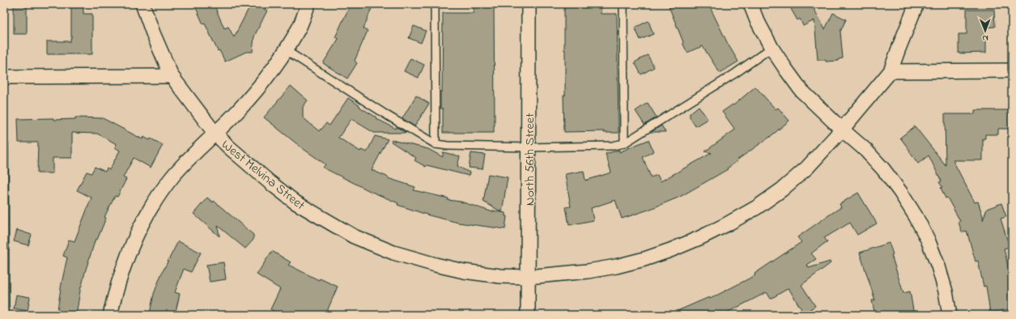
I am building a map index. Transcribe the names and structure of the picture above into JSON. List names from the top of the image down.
{
  "streets": {
    "street": ["North 56th Street", "West Melvina Street"]
  },
  "crossings": [
    ["North 56th Street", "West Melvina Street"]
  ],
  "north": "bottom"
}
